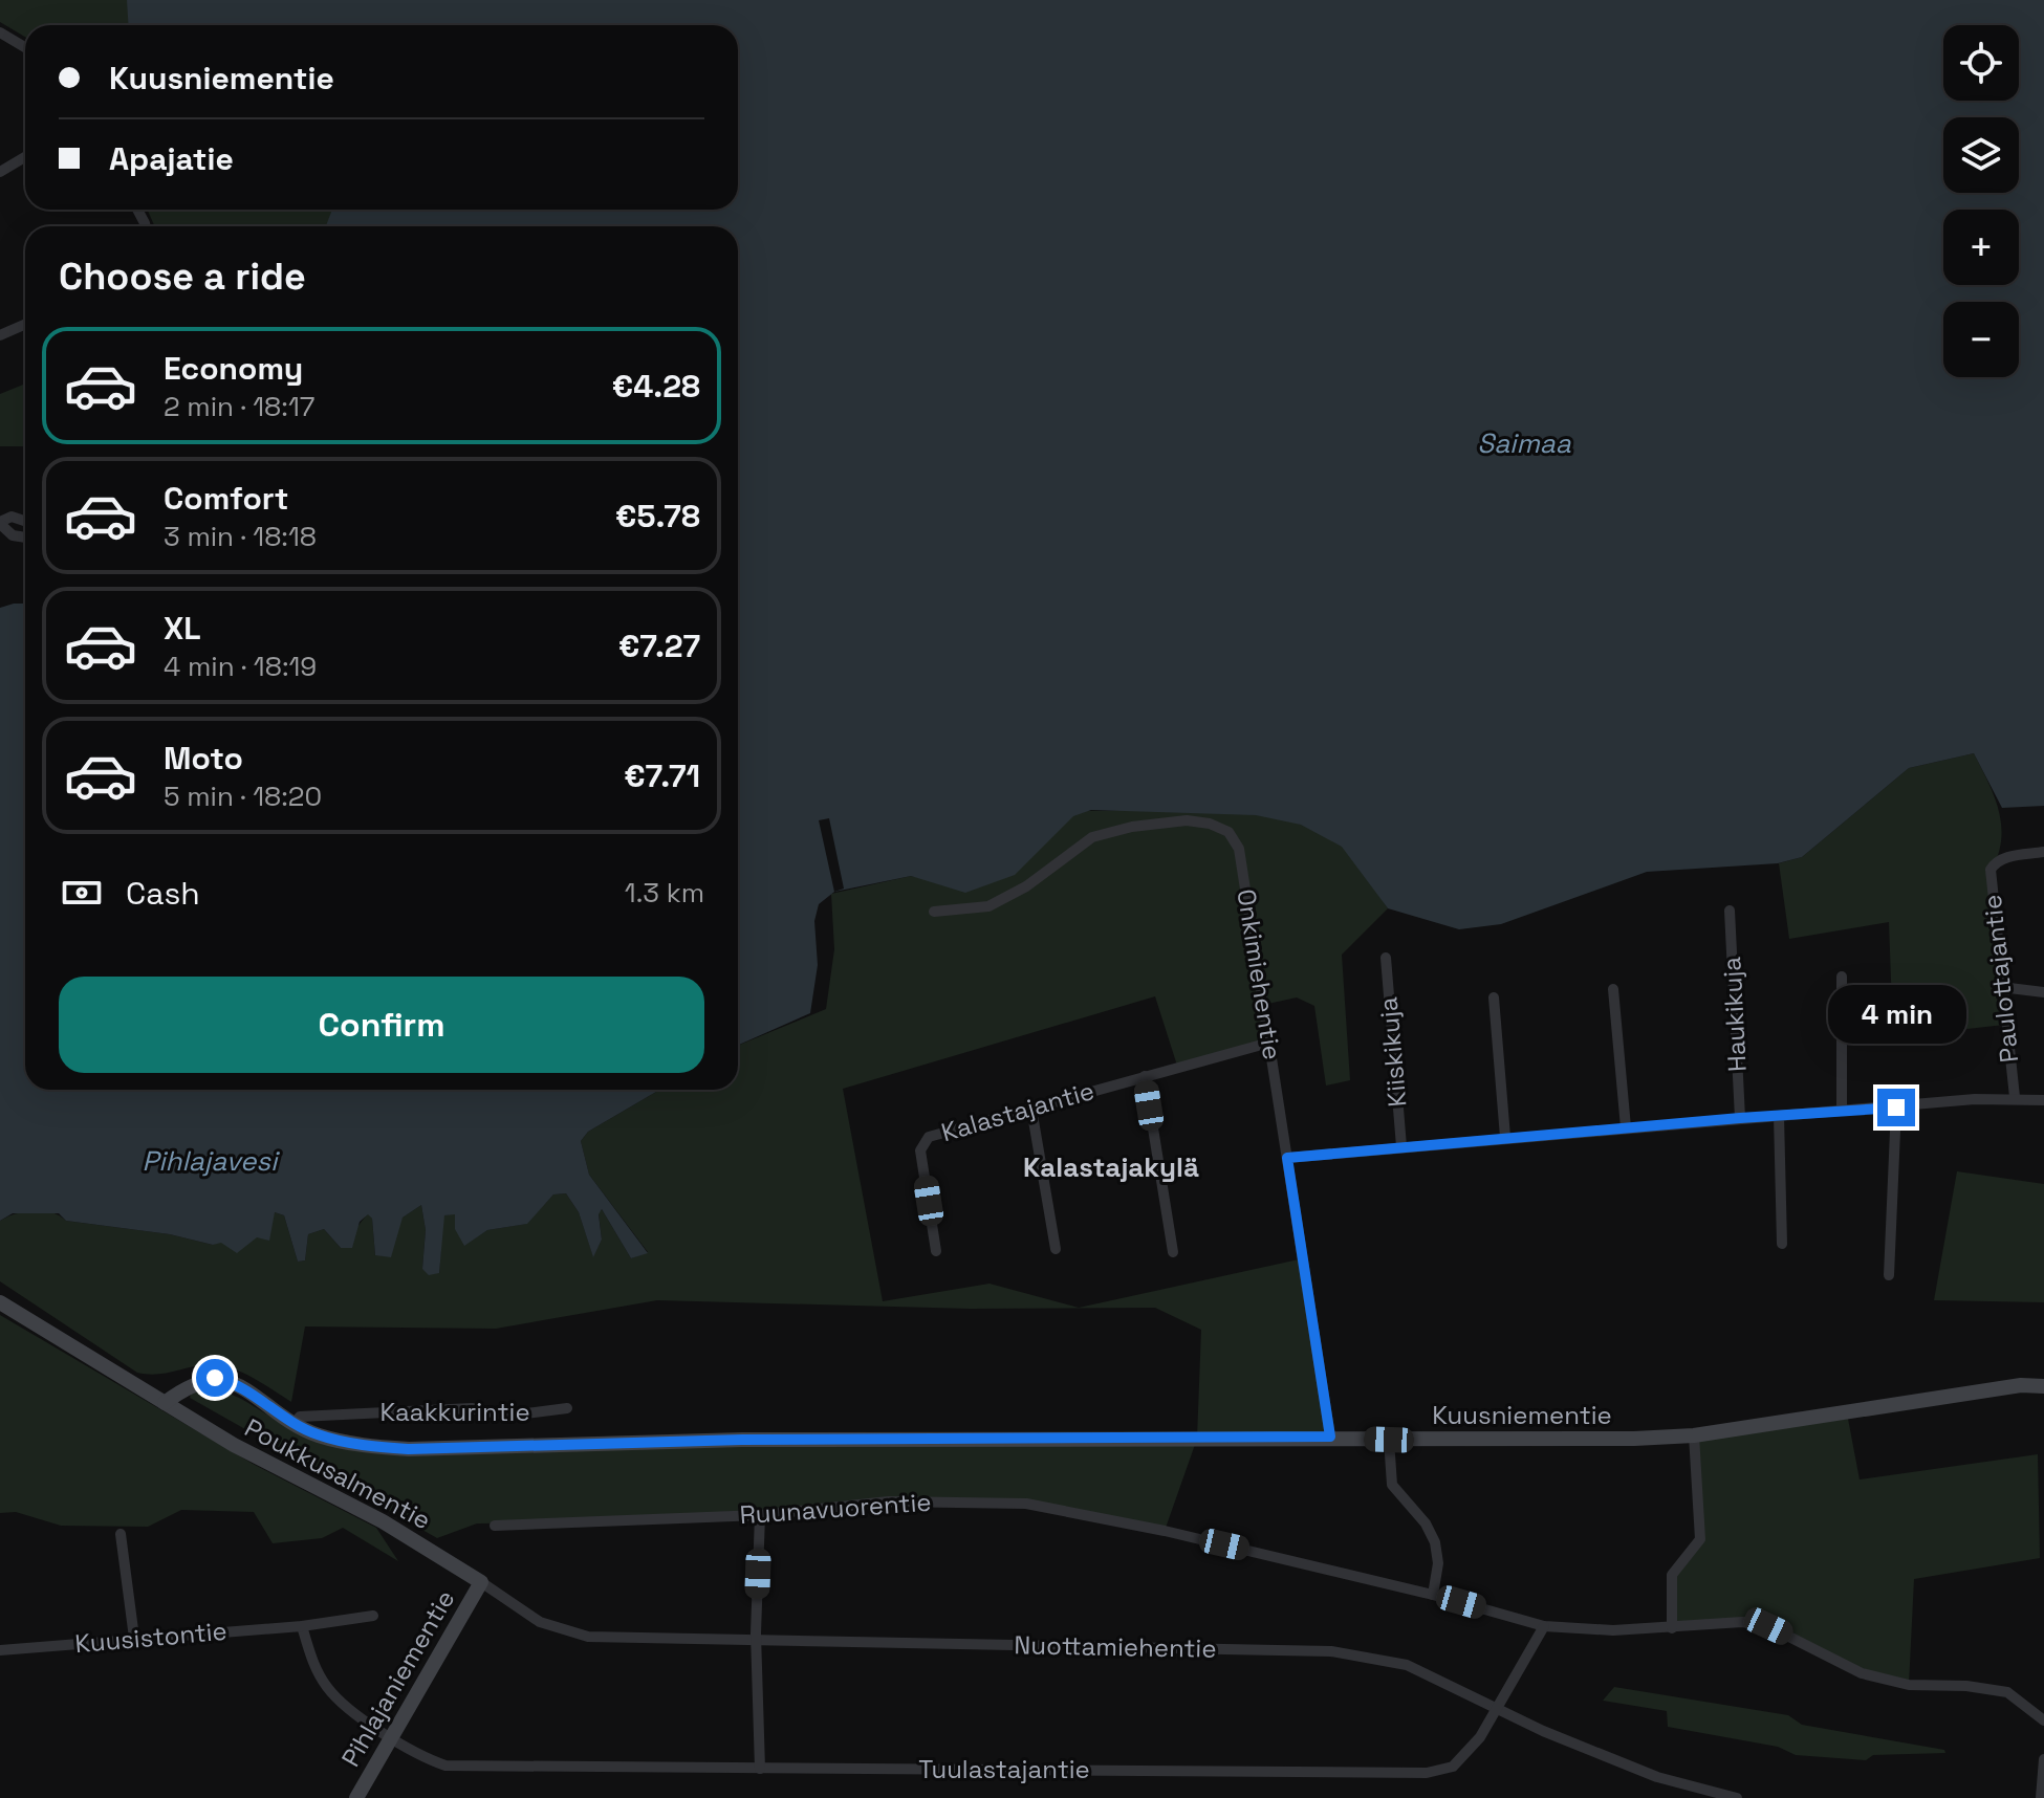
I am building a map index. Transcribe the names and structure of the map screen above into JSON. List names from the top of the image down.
{
  "streets": {
    "street": [
      "Onkimiehentie",
      "Paulottajantie",
      "Haukikuja",
      "Kiiskikuja",
      "Kalastajantie",
      "Kaakkurintie",
      "Kuusniementie",
      "Poukkusalmentie",
      "Ruunavuorentie",
      "Kuusistontie",
      "Nuottamiehentie",
      "Pihlajaniementie",
      "Tuulastajantie"
    ]
  },
  "crossings": [
    ["Onkimiehentie", "Kalastajantie"],
    ["Onkimiehentie", "Kuusniementie"],
    ["Kaakkurintie", "Kuusniementie"],
    ["Kuusniementie", "Poukkusalmentie"],
    ["Poukkusalmentie", "Nuottamiehentie"],
    ["Poukkusalmentie", "Pihlajaniementie"],
    ["Ruunavuorentie", "Tuulastajantie"],
    ["Nuottamiehentie", "Pihlajaniementie"],
    ["Nuottamiehentie", "Tuulastajantie"],
    ["Pihlajaniementie", "Tuulastajantie"]
  ],
  "districts": ["Kalastajakylä"],
  "water": ["Saimaa", "Pihlajavesi"],
  "page": {
    "map_buttons": ["+", "−"],
    "banner": ["Kuusniementie", "Apajatie"],
    "heading": "Choose a ride",
    "list": [
      {
        "name": "Economy",
        "note": "2 min · 18:17",
        "value": "€4.28"
      },
      {
        "name": "Comfort",
        "note": "3 min · 18:18",
        "value": "€5.78"
      },
      {
        "name": "XL",
        "note": "4 min · 18:19",
        "value": "€7.27"
      },
      {
        "name": "Moto",
        "note": "5 min · 18:20",
        "value": "€7.71"
      }
    ],
    "pay": ["Cash", "1.3 km"],
    "buttons": "Confirm",
    "bubble": "4 min"
  }
}
